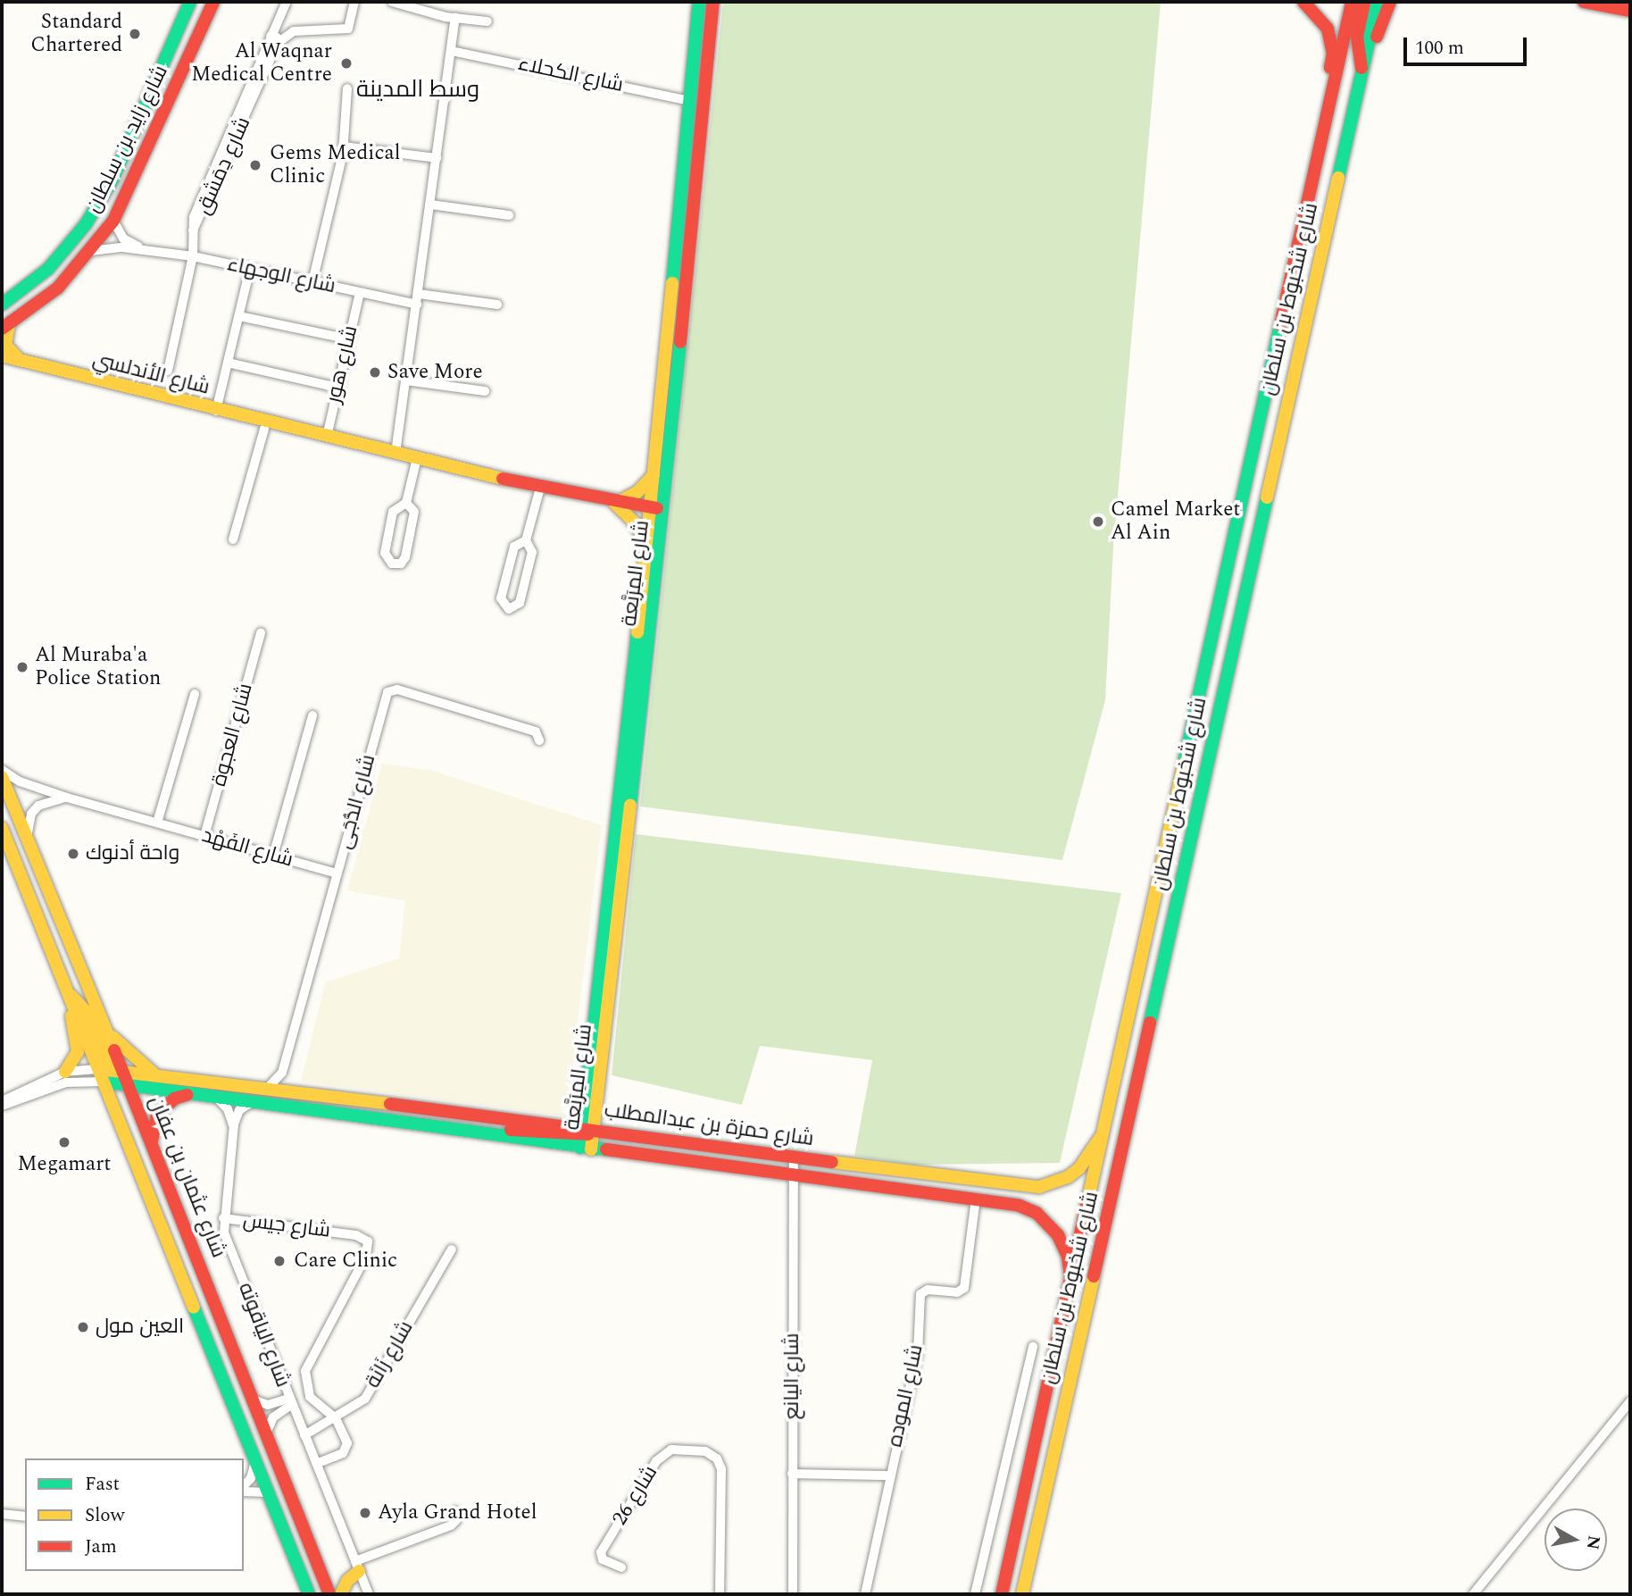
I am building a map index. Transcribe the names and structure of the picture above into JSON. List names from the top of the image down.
{
  "streets": {
    "main road": [
      "شارع زايد بن سلطان",
      "شارع شخبوط بن سلطان",
      "شارع الأندلسي",
      "شارع المِرَبَّعة",
      "شارع حمزة بن عبدالمطلب",
      "شارع عثمان بن عفان"
    ],
    "street": [
      "شارع الكحلاء",
      "شارع دِمَشق",
      "شارع الوجهاء",
      "شارع هور",
      "شارع العجوة",
      "شارع الدُّجَى",
      "شارع الفَهْد",
      "شارع جيس",
      "شارع الياقوته",
      "شارع زَانَة",
      "شارع اليانع",
      "شارع الموده",
      "شارع 26"
    ]
  },
  "crossings": [
    ["شارع الكحلاء", "شارع المِرَبَّعة"],
    ["شارع زايد بن سلطان", "شارع الوجهاء"],
    ["شارع دِمَشق", "شارع الوجهاء"],
    ["شارع الوجهاء", "شارع هور"],
    ["شارع شخبوط بن سلطان", "شارع حمزة بن عبدالمطلب"],
    ["شارع هور", "شارع الأندلسي"],
    ["شارع الأندلسي", "شارع المِرَبَّعة"],
    ["شارع المِرَبَّعة", "شارع حمزة بن عبدالمطلب"],
    ["شارع العجوة", "شارع الفَهْد"],
    ["شارع الدُّجَى", "شارع الفَهْد"],
    ["شارع الدُّجَى", "شارع حمزة بن عبدالمطلب"],
    ["شارع حمزة بن عبدالمطلب", "شارع عثمان بن عفان"],
    ["شارع حمزة بن عبدالمطلب", "شارع اليانع"],
    ["شارع حمزة بن عبدالمطلب", "شارع الموده"],
    ["شارع عثمان بن عفان", "شارع الياقوته"],
    ["شارع جيس", "شارع الياقوته"],
    ["شارع جيس", "شارع زَانَة"],
    ["شارع الياقوته", "شارع زَانَة"]
  ],
  "districts": ["وسط المدينة"],
  "places": [
    "Standard Chartered",
    "Al Waqnar Medical Centre",
    "Gems Medical Clinic",
    "Save More",
    "Camel Market Al Ain",
    "Al Muraba'a Police Station",
    "واحة أدنوك",
    "Megamart",
    "Care Clinic",
    "العين مول",
    "Ayla Grand Hotel"
  ],
  "legend": ["Fast", "Slow", "Jam"],
  "scale_bar": "100 m",
  "north": "right"
}
